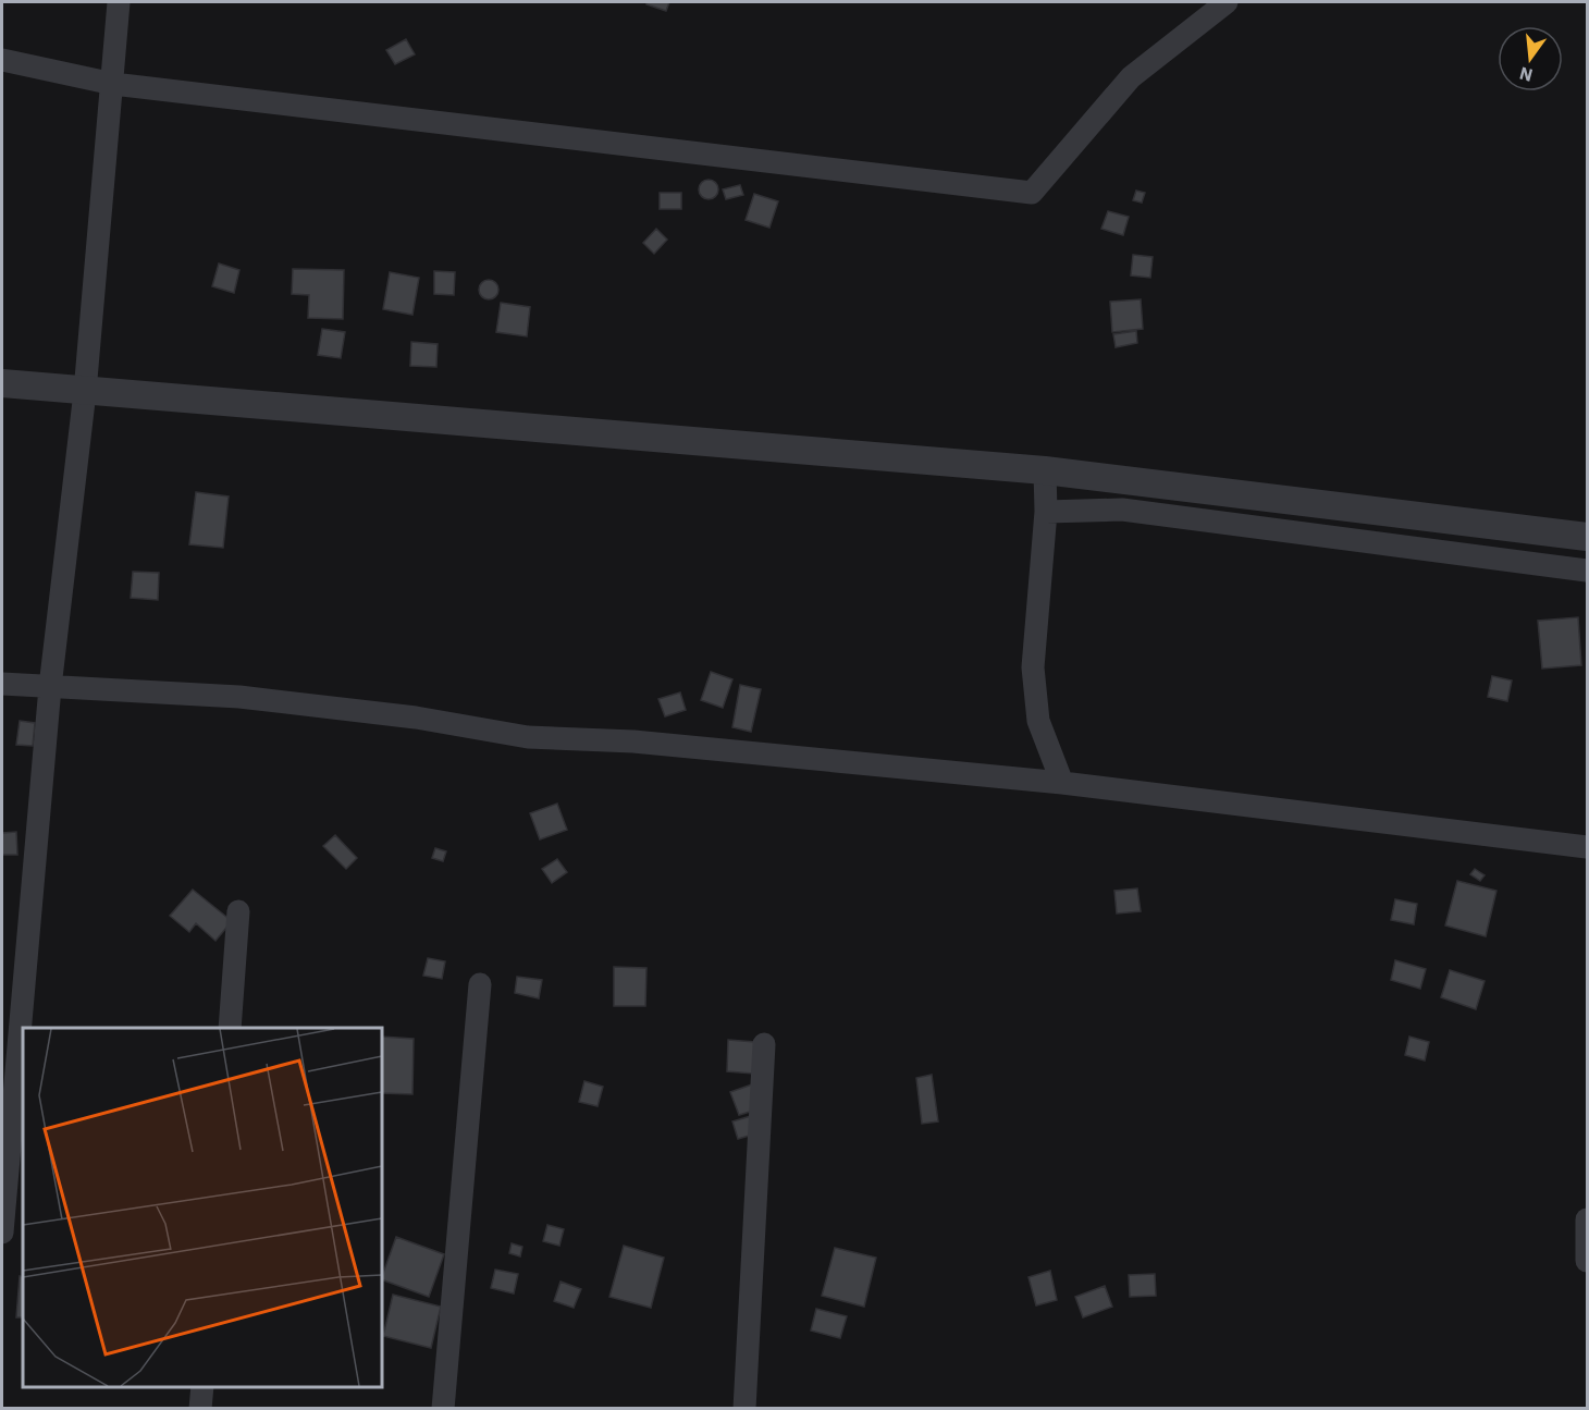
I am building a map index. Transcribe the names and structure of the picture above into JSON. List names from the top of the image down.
{
  "north": "bottom"
}
